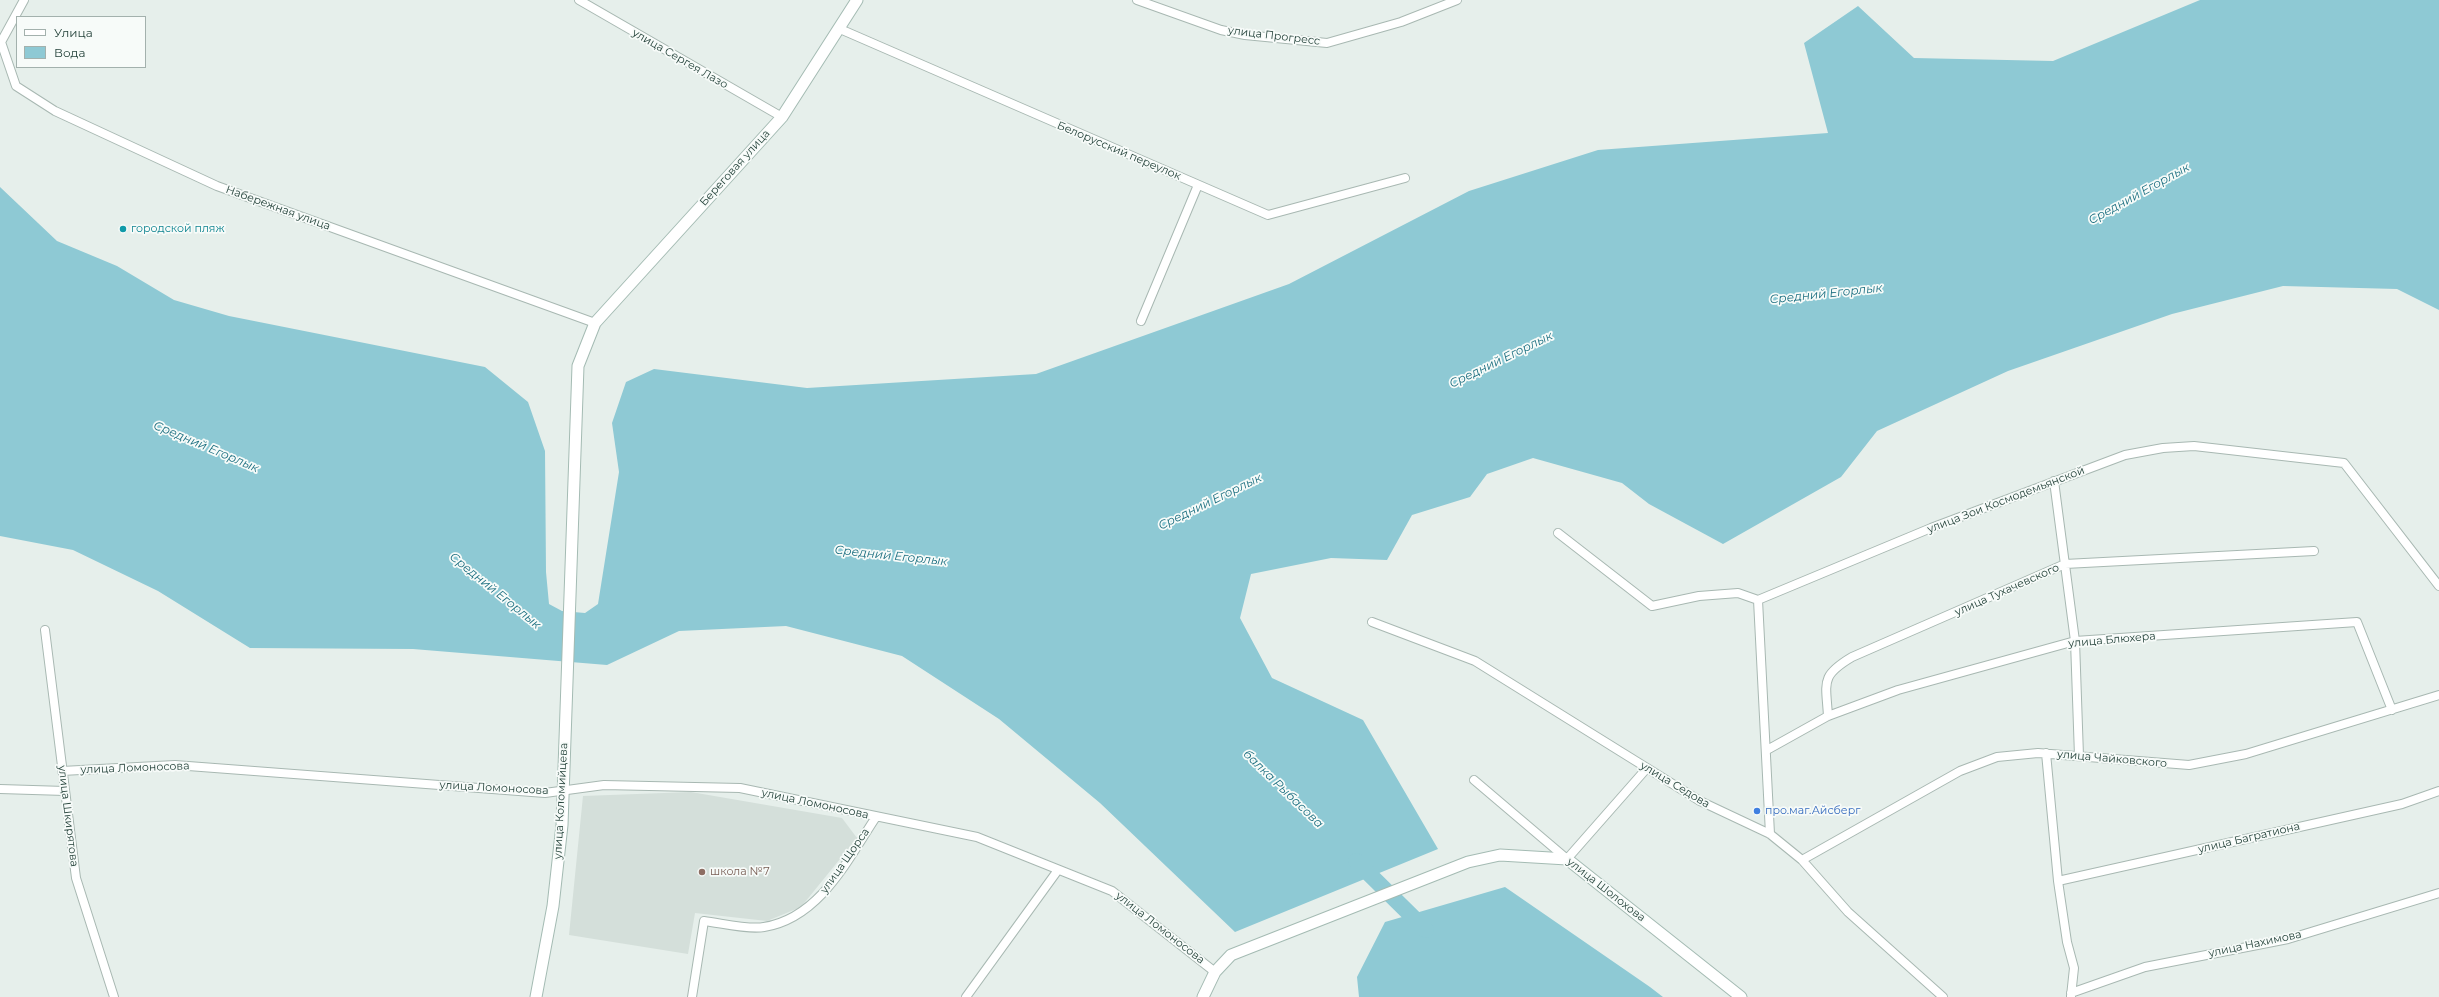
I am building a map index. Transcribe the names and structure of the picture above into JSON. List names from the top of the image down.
{
  "streets": {
    "main road": ["Береговая улица", "улица Коломийцева", "улица Шолохова"],
    "street": [
      "улица Прогресс",
      "улица Сергея Лазо",
      "Белорусский переулок",
      "Набережная улица",
      "улица Зои Космодемьянской",
      "улица Тухачевского",
      "улица Блюхера",
      "улица Чайковского",
      "улица Ломоносова",
      "улица Седова",
      "улица Шкирятова",
      "улица Багратиона",
      "улица Щорса",
      "улица Нахимова"
    ]
  },
  "crossings": [
    ["улица Сергея Лазо", "Береговая улица"],
    ["Белорусский переулок", "Береговая улица"],
    ["Береговая улица", "Набережная улица"],
    ["Береговая улица", "улица Коломийцева"],
    ["Набережная улица", "улица Коломийцева"],
    ["улица Тухачевского", "улица Блюхера"],
    ["улица Блюхера", "улица Чайковского"],
    ["улица Чайковского", "улица Седова"],
    ["улица Ломоносова", "улица Коломийцева"],
    ["улица Ломоносова", "улица Шкирятова"],
    ["улица Ломоносова", "улица Щорса"]
  ],
  "water": ["Средний Егорлык", "балка Рыбасова"],
  "places": ["городской пляж", "про.маг.Айсберг", "школа №7"],
  "legend": ["Улица", "Вода"]
}
